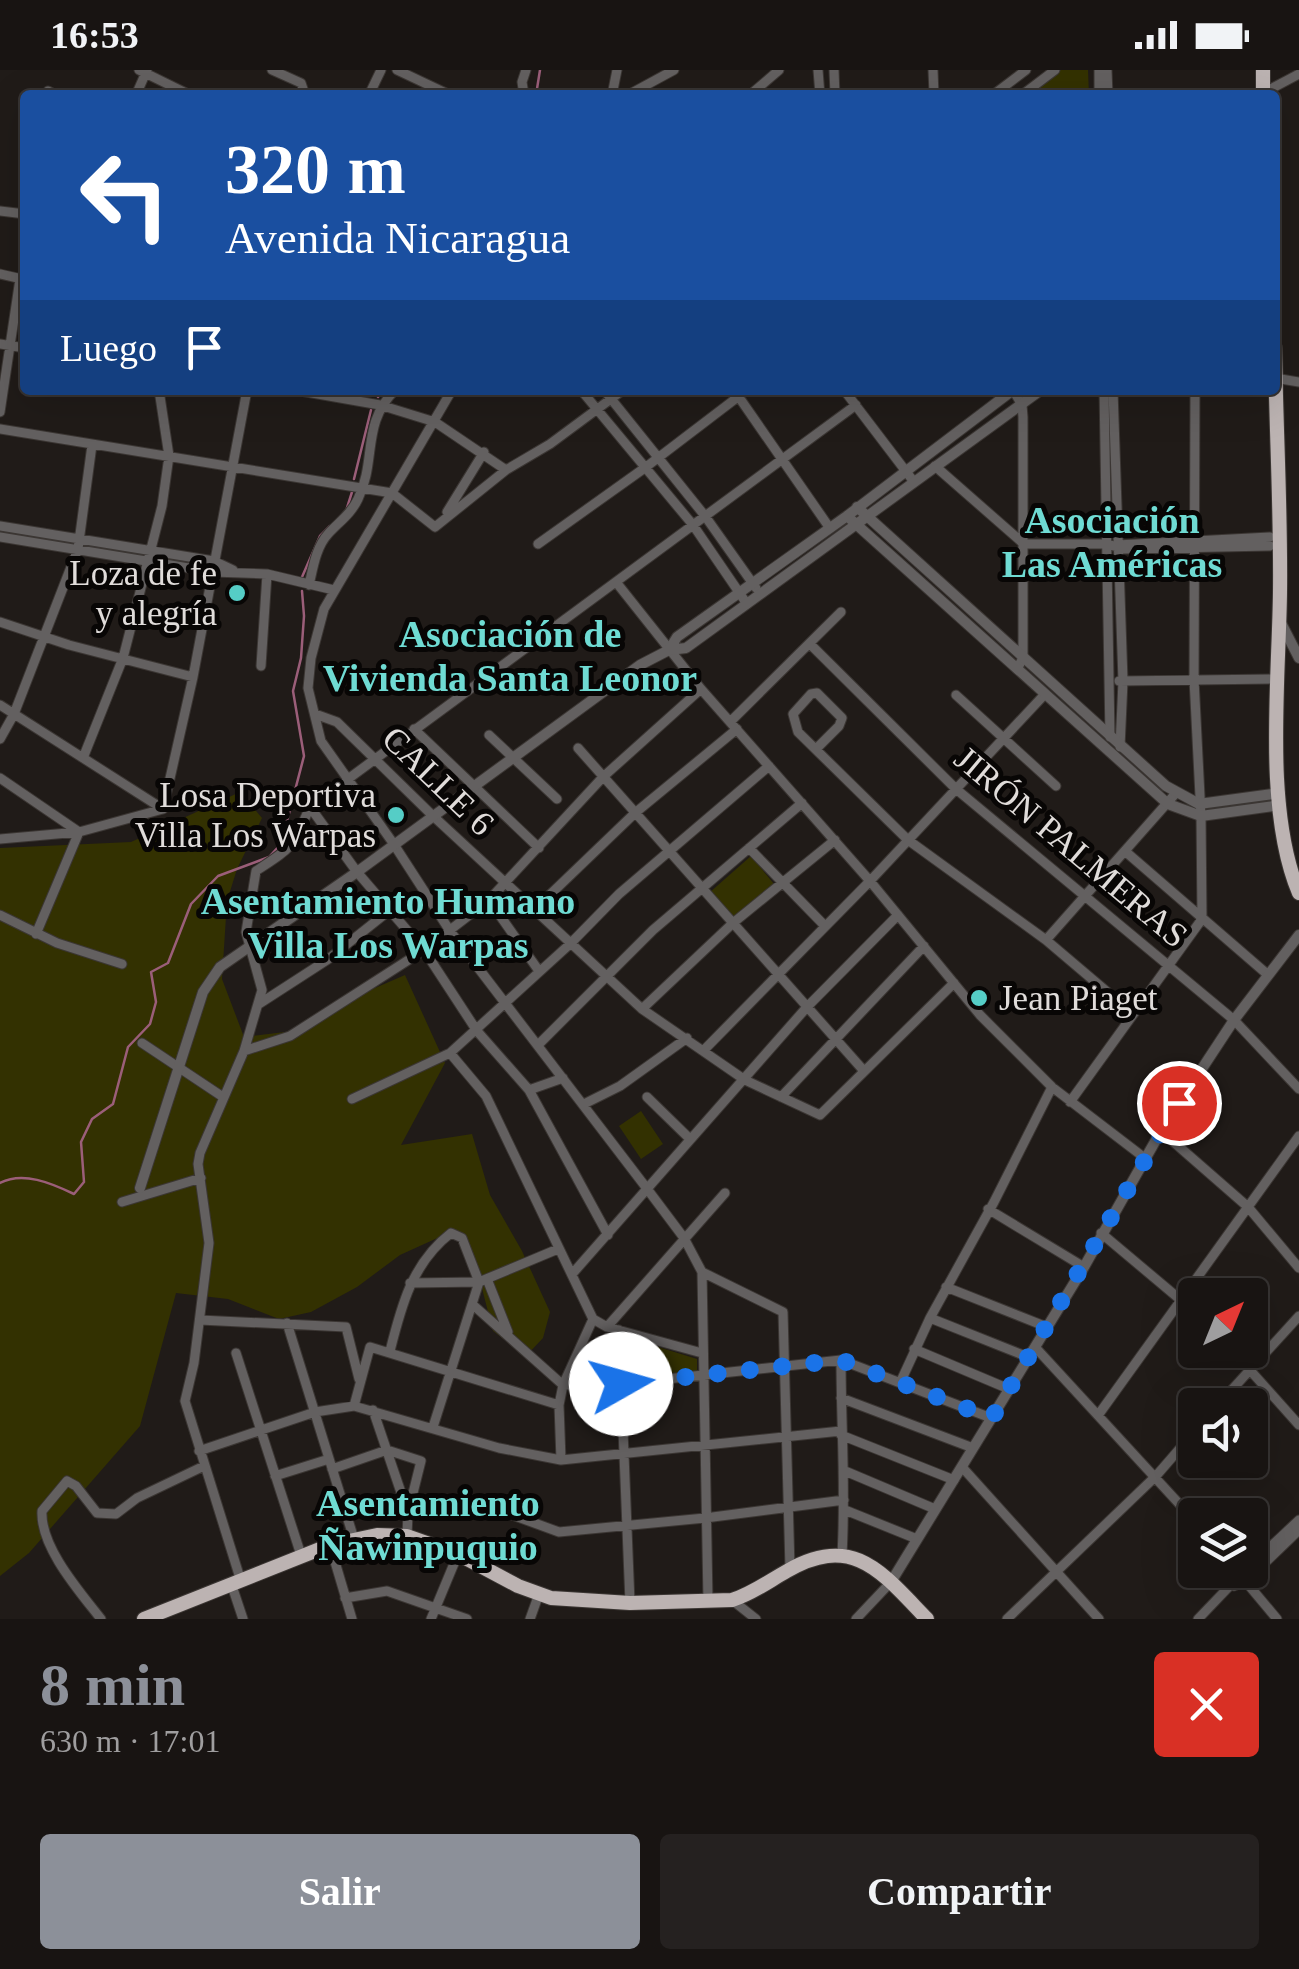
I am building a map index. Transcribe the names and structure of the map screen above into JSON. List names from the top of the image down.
{
  "streets": {
    "street": ["CALLE 6", "JIRÓN PALMERAS"]
  },
  "districts": [
    "Asociación Las Américas",
    "Asociación de Vivienda Santa Leonor",
    "Asentamiento Humano Villa Los Warpas",
    "Asentamiento Ñawinpuquio"
  ],
  "places": ["Loza de fe y alegría", "Losa Deportiva Villa Los Warpas", "Jean Piaget"],
  "north": "top right",
  "page": {
    "status": "16:53",
    "turn": ["320 m", "Avenida Nicaragua"],
    "then": "Luego",
    "heading": ["8 min", "630 m · 17:01"],
    "buttons": ["Salir", "Compartir"]
  }
}
